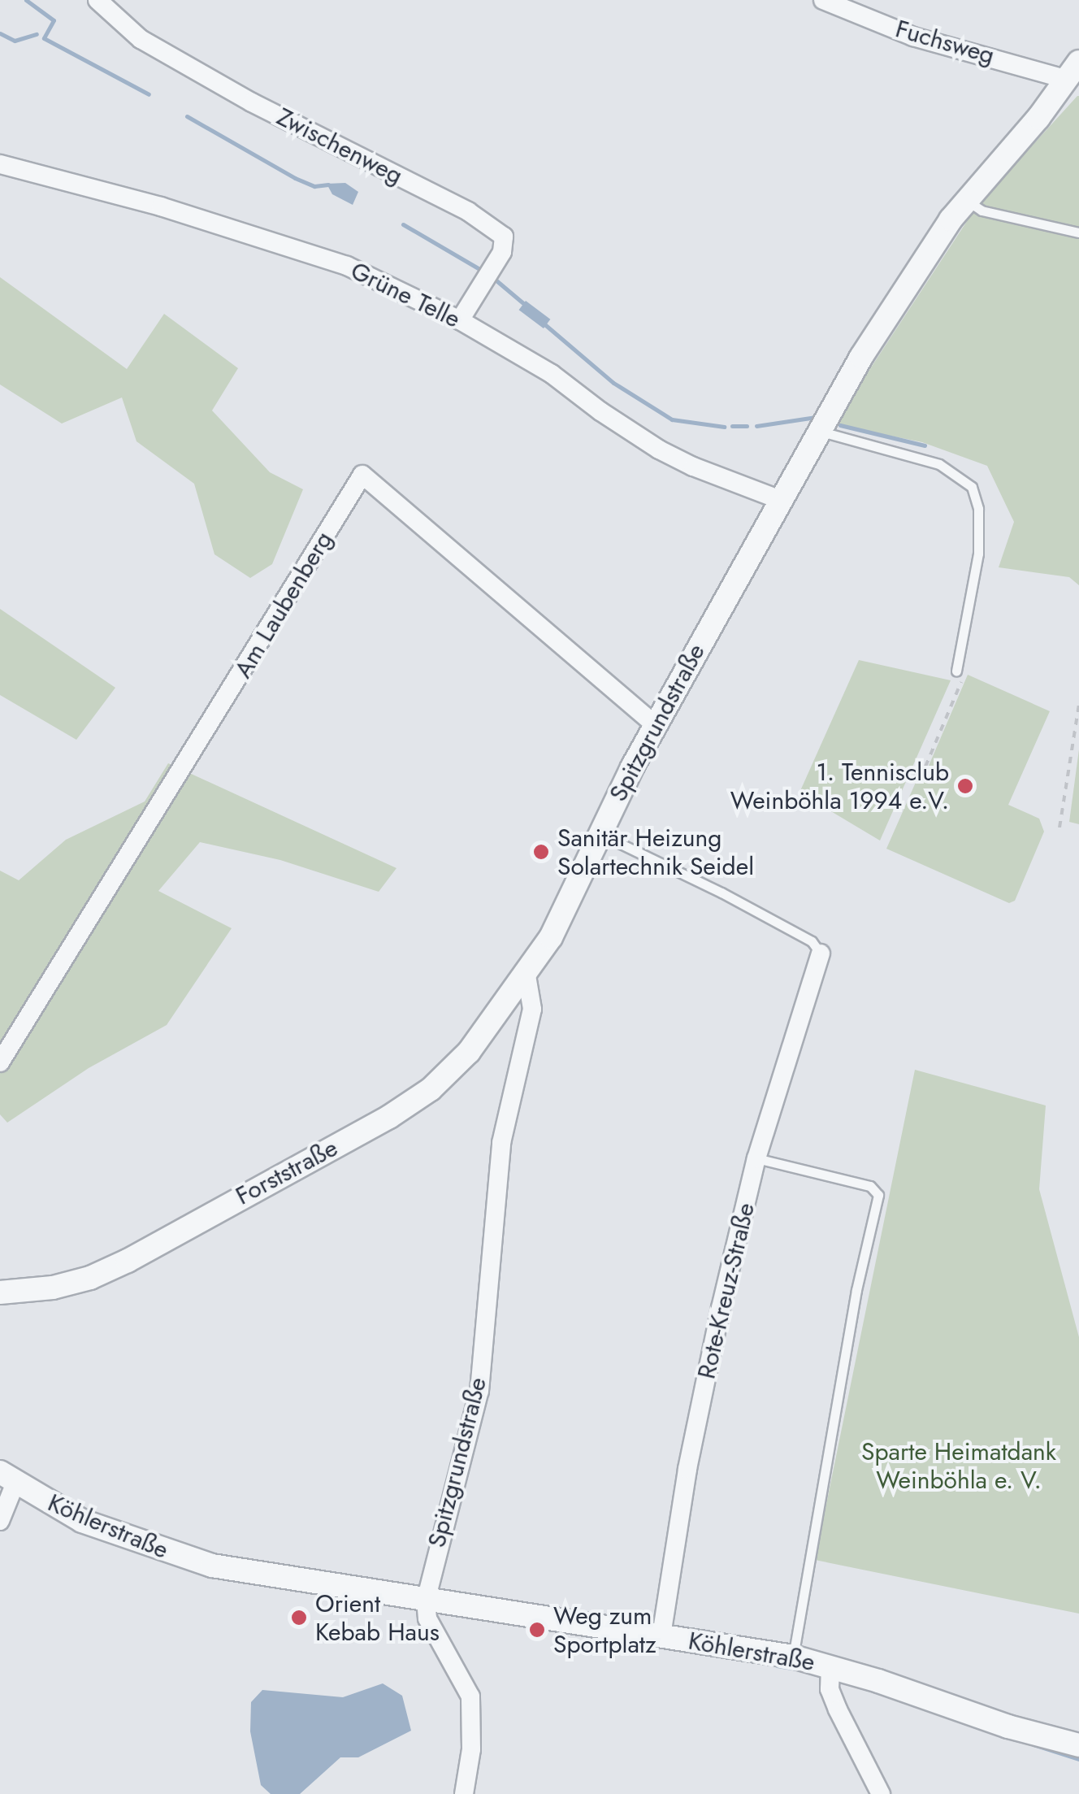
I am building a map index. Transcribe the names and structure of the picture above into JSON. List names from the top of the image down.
{
  "streets": {
    "street": [
      "Fuchsweg",
      "Zwischenweg",
      "Grüne Telle",
      "Am Laubenberg",
      "Spitzgrundstraße",
      "Forststraße",
      "Rote-Kreuz-Straße",
      "Köhlerstraße"
    ]
  },
  "crossings": [
    ["Fuchsweg", "Spitzgrundstraße"],
    ["Zwischenweg", "Grüne Telle"],
    ["Grüne Telle", "Spitzgrundstraße"],
    ["Am Laubenberg", "Spitzgrundstraße"],
    ["Spitzgrundstraße", "Forststraße"],
    ["Spitzgrundstraße", "Köhlerstraße"],
    ["Rote-Kreuz-Straße", "Köhlerstraße"]
  ],
  "parks": ["Sparte Heimatdank Weinböhla e. V."],
  "places": [
    "1. Tennisclub Weinböhla 1994 e.V.",
    "Sanitär Heizung Solartechnik Seidel",
    "Orient Kebab Haus",
    "Weg zum Sportplatz"
  ]
}
